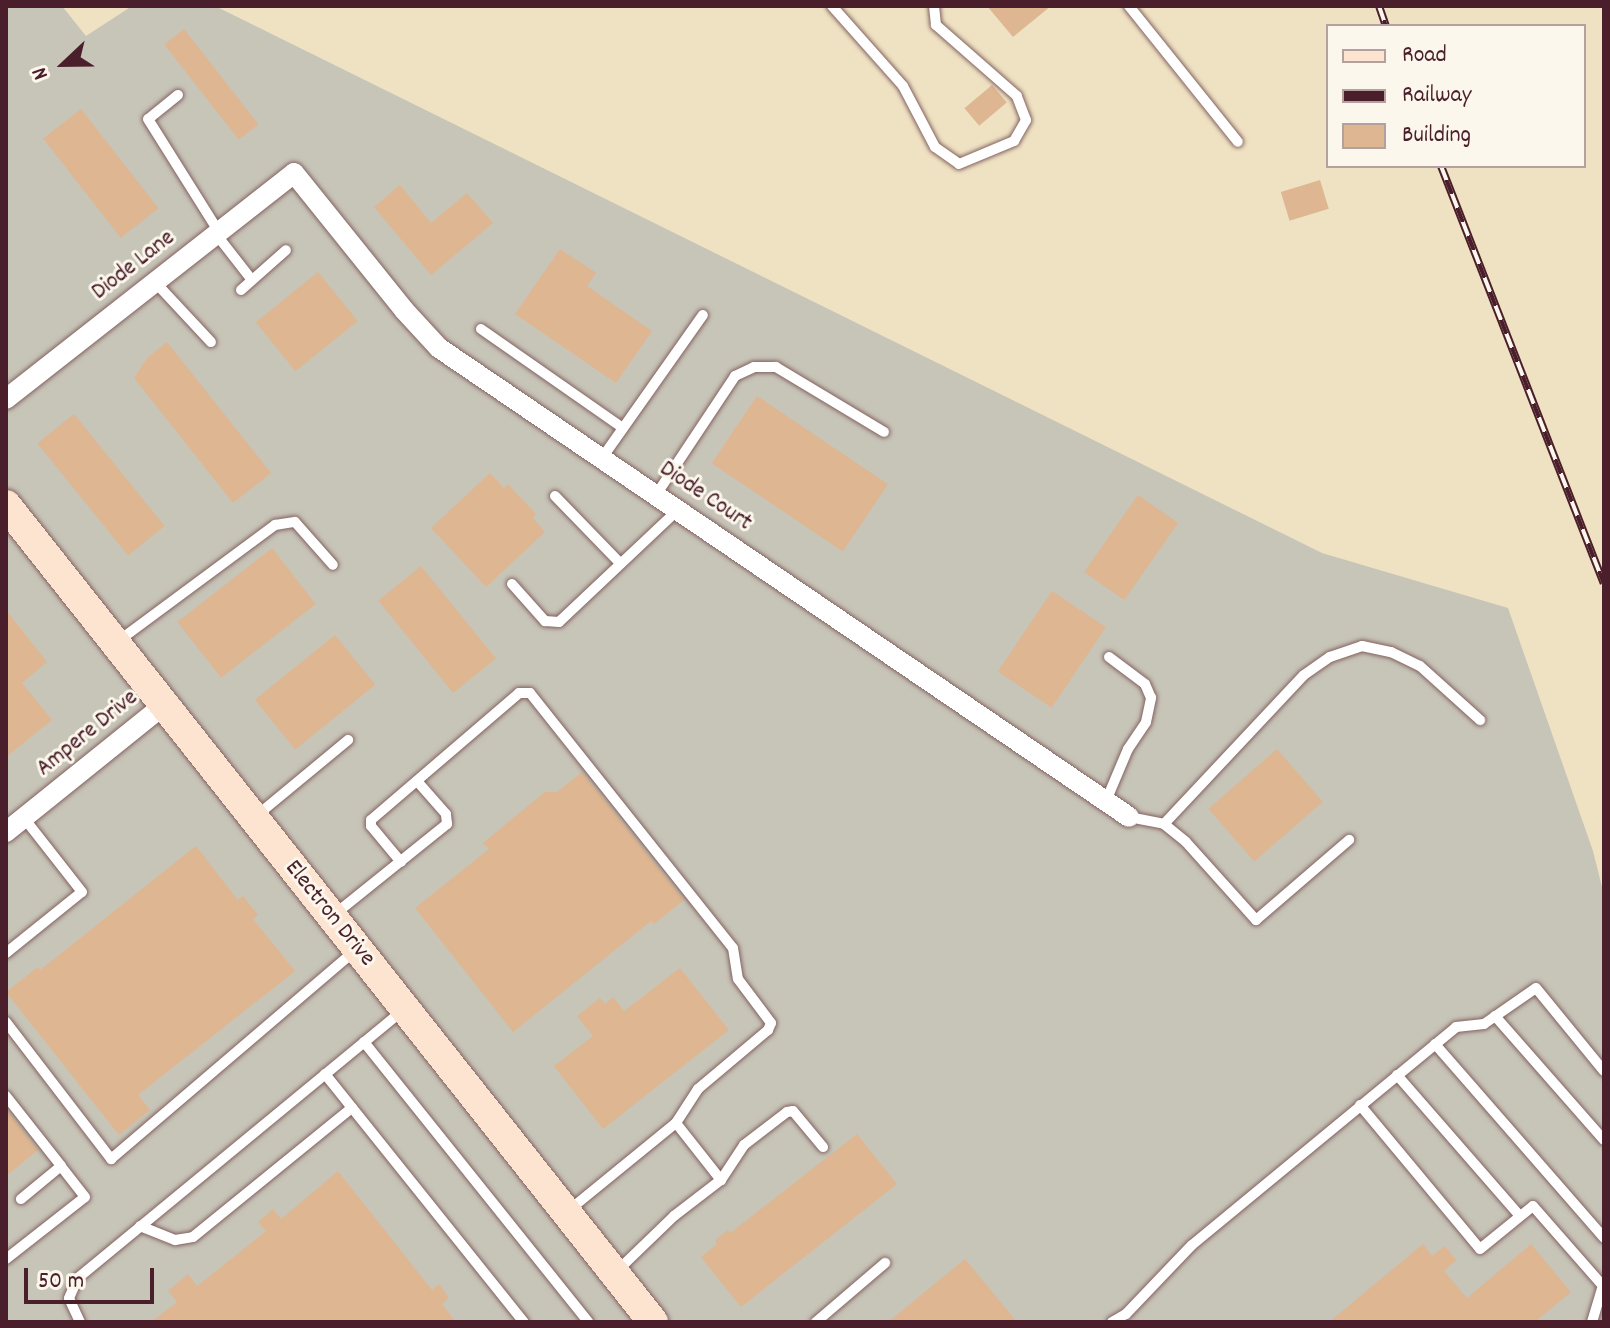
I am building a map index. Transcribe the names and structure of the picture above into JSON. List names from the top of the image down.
{
  "streets": {
    "street": [
      "Diode Lane",
      "Diode Court",
      "Ampere Drive",
      "Electron Drive"
    ]
  },
  "crossings": [
    ["Diode Lane", "Diode Court"],
    ["Ampere Drive", "Electron Drive"]
  ],
  "legend": ["Road", "Railway", "Building"],
  "scale_bar": "50 m",
  "north": "left"
}
